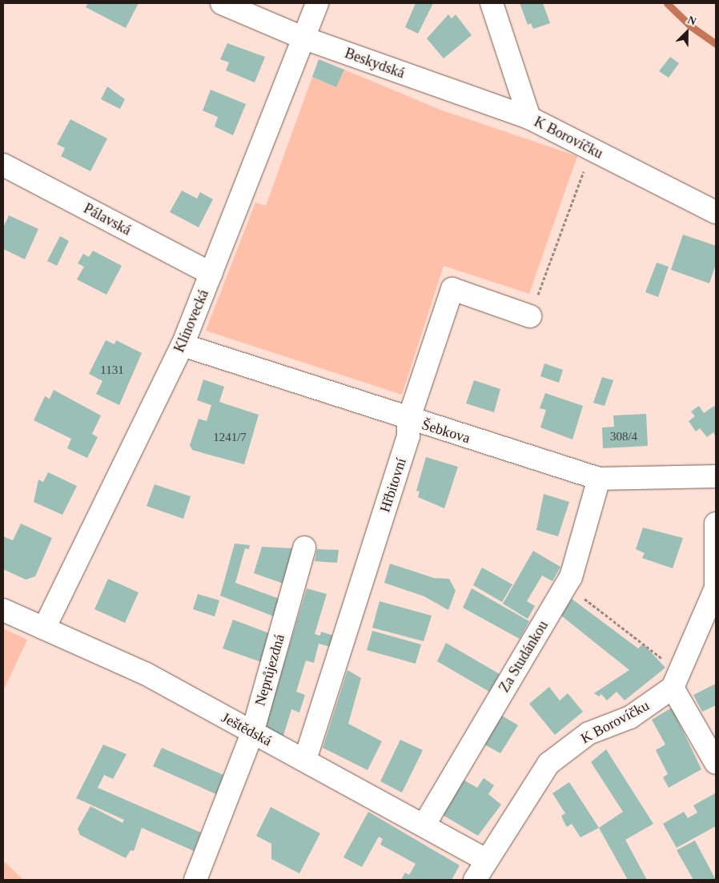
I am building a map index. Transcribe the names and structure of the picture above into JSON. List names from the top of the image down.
{
  "streets": {
    "street": [
      "Beskydská",
      "K Borovíčku",
      "Pálavská",
      "Klínovecká",
      "Šebkova",
      "Hřbitovní",
      "Za Studánkou",
      "Neprůjezdná",
      "Ještědská"
    ]
  },
  "crossings": [
    ["Beskydská", "K Borovíčku"],
    ["Beskydská", "Klínovecká"],
    ["K Borovíčku", "Ještědská"],
    ["Pálavská", "Klínovecká"],
    ["Klínovecká", "Šebkova"],
    ["Klínovecká", "Ještědská"],
    ["Šebkova", "Hřbitovní"],
    ["Šebkova", "Za Studánkou"],
    ["Hřbitovní", "Ještědská"],
    ["Za Studánkou", "Ještědská"],
    ["Neprůjezdná", "Ještědská"]
  ],
  "house_numbers": ["1131", "308/4", "1241/7"],
  "north": "top right"
}
